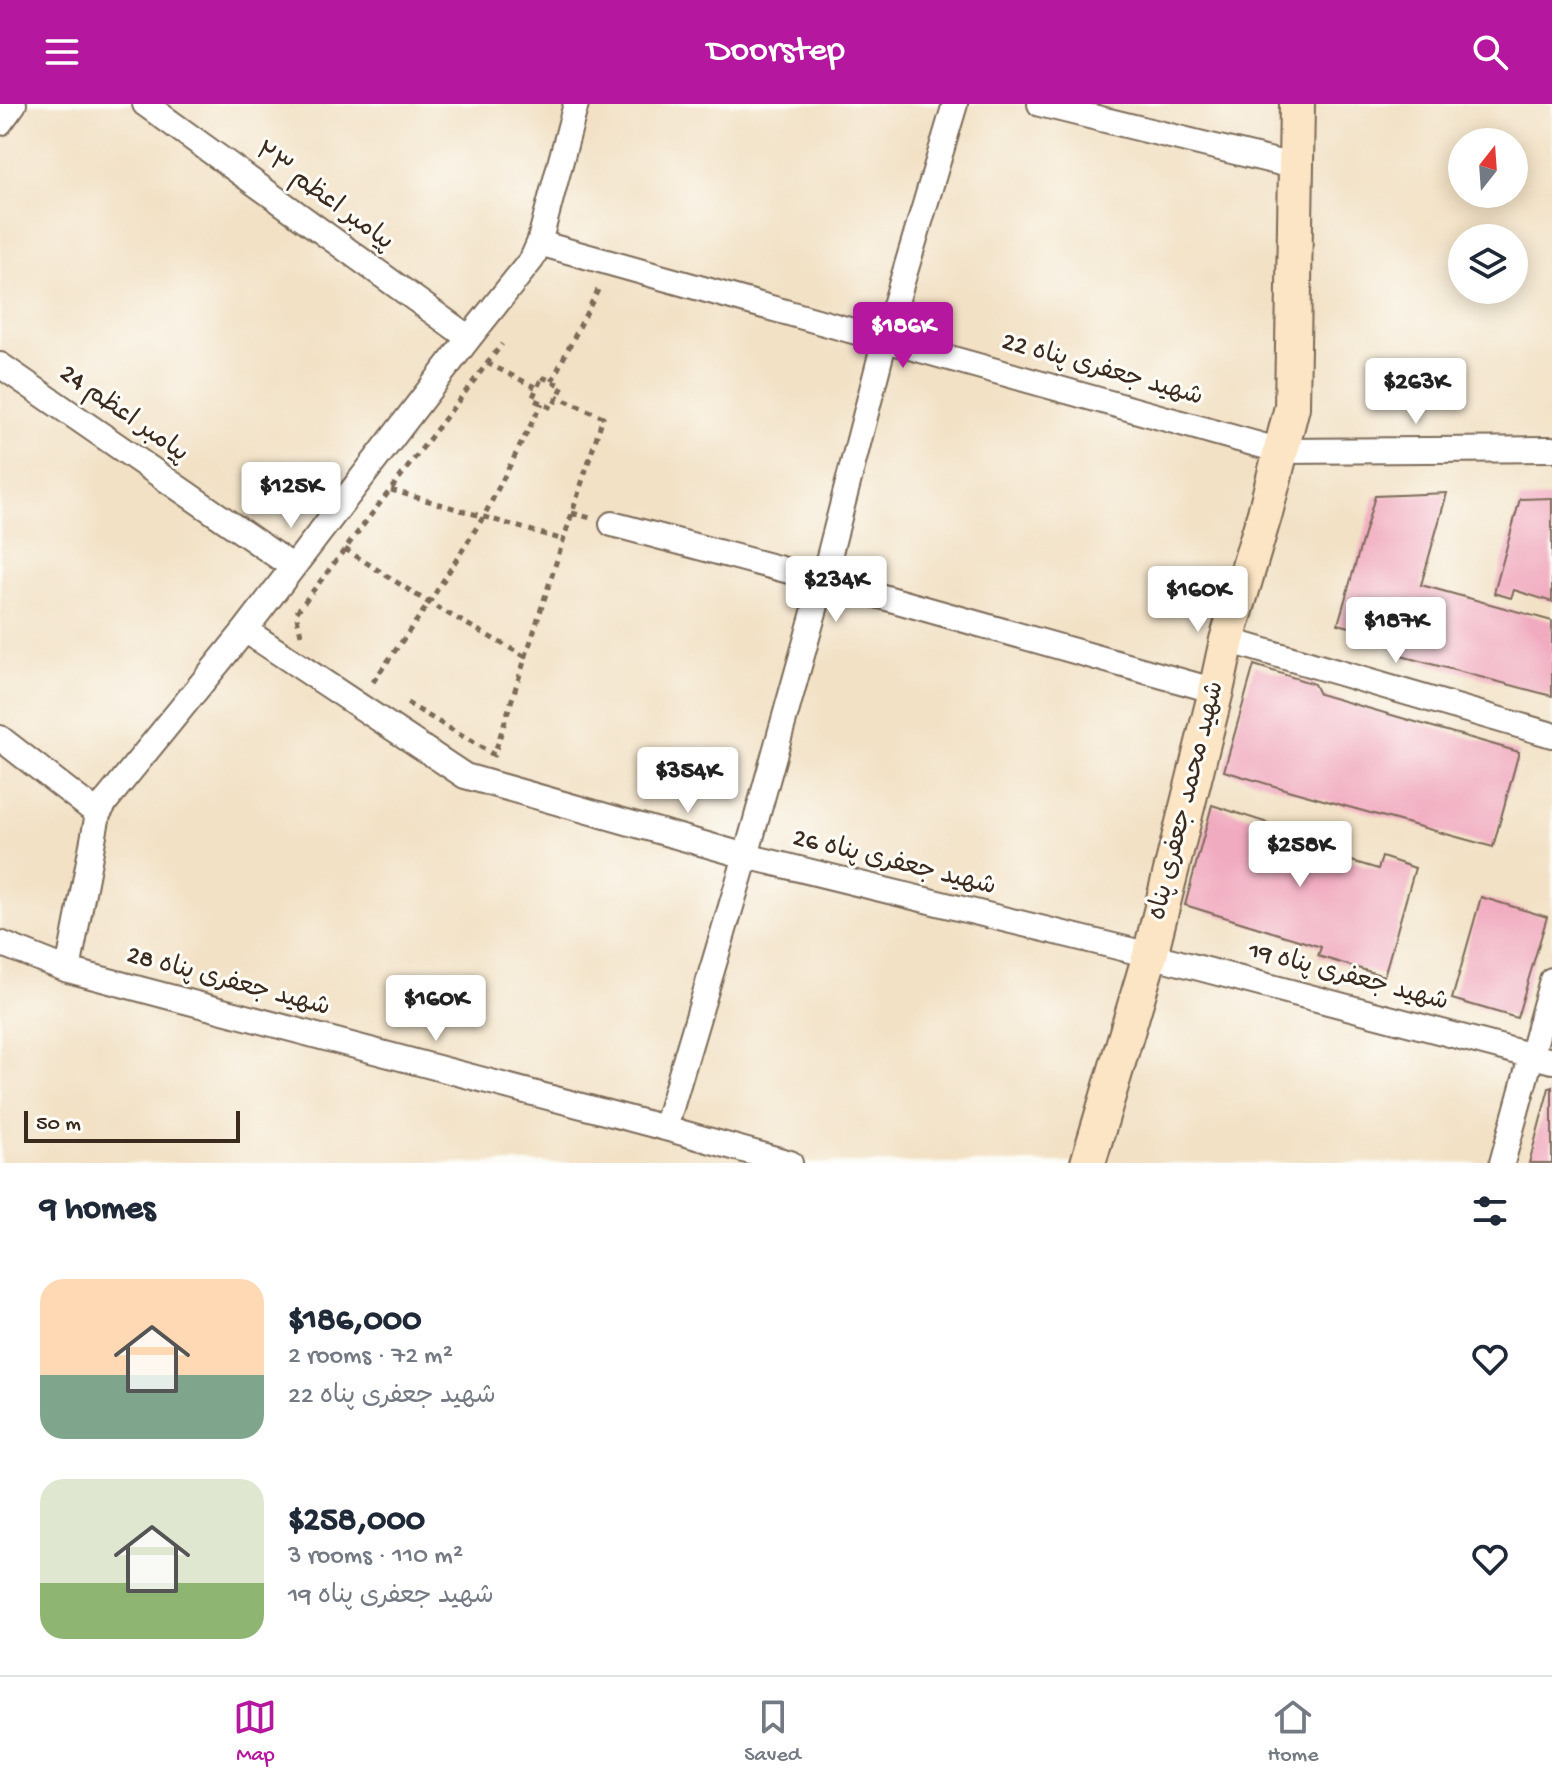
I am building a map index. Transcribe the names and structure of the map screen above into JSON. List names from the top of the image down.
{
  "streets": {
    "street": [
      "پیامبر اعظم ۲۳",
      "شهید جعفری پناه 22",
      "پیامبر اعظم 24",
      "شهید محمد جعفری پناه",
      "شهید جعفری پناه 26",
      "شهید جعفری پناه 19",
      "شهید جعفری پناه 28"
    ]
  },
  "crossings": [
    ["شهید جعفری پناه 22", "شهید محمد جعفری پناه"],
    ["شهید محمد جعفری پناه", "شهید جعفری پناه 26"],
    ["شهید محمد جعفری پناه", "شهید جعفری پناه 19"],
    ["شهید جعفری پناه 26", "شهید جعفری پناه 19"]
  ],
  "scale_bar": "50 m",
  "north": "top",
  "page": {
    "header": "Doorstep",
    "price": [
      "$186K",
      "$263K",
      "$125K",
      "$234K",
      "$160K",
      "$187K",
      "$354K",
      "$258K",
      "$160K"
    ],
    "scale": "50 m",
    "heading": "9 homes",
    "list": [
      {
        "name": "$186,000",
        "note": "2 rooms · 72 m² · شهید جعفری پناه 22"
      },
      {
        "name": "$258,000",
        "note": "3 rooms · 110 m² · شهید جعفری پناه 19"
      }
    ],
    "tabs": ["Map", "Saved", "Home"]
  }
}
